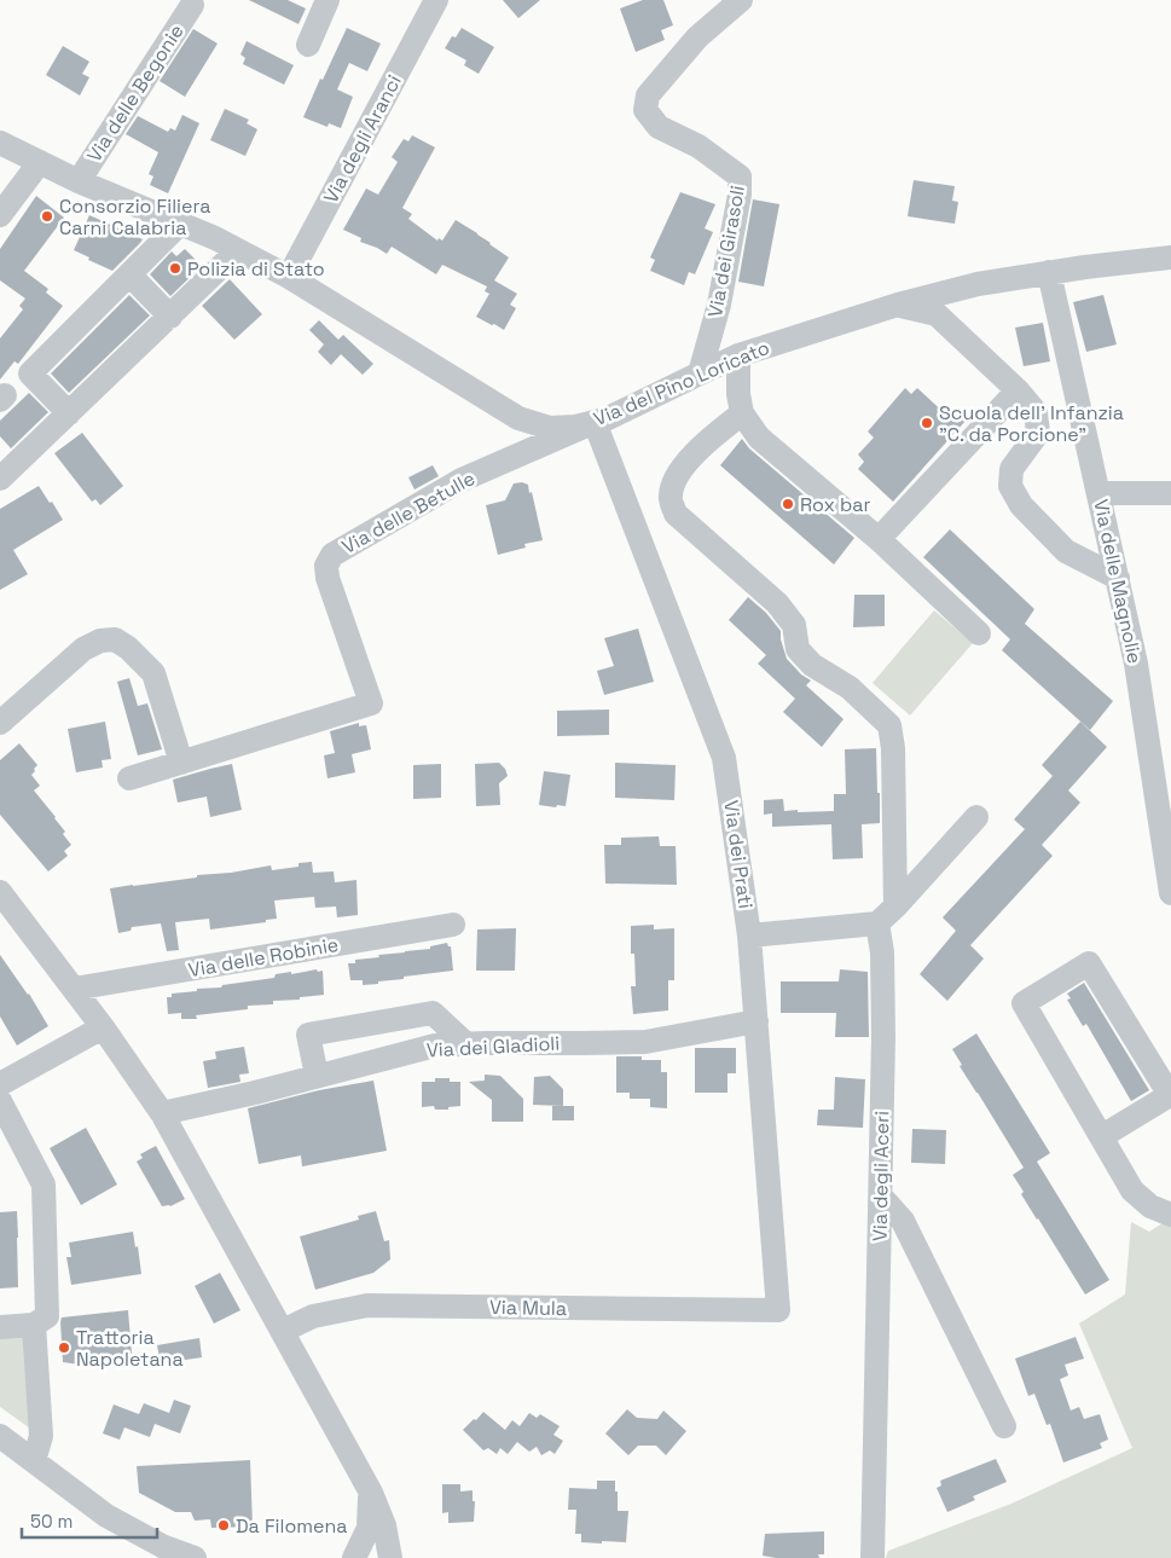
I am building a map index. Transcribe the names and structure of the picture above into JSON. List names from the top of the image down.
{
  "streets": {
    "street": [
      "Via delle Begonie",
      "Via degli Aranci",
      "Via dei Girasoli",
      "Via del Pino Loricato",
      "Via delle Betulle",
      "Via delle Magnolie",
      "Via dei Prati",
      "Via delle Robinie",
      "Via dei Gladioli",
      "Via degli Aceri",
      "Via Mula"
    ]
  },
  "crossings": [
    ["Via delle Begonie", "Via del Pino Loricato"],
    ["Via degli Aranci", "Via del Pino Loricato"],
    ["Via dei Girasoli", "Via del Pino Loricato"],
    ["Via del Pino Loricato", "Via delle Betulle"],
    ["Via del Pino Loricato", "Via delle Magnolie"],
    ["Via del Pino Loricato", "Via dei Prati"],
    ["Via delle Betulle", "Via dei Prati"],
    ["Via dei Prati", "Via dei Gladioli"],
    ["Via dei Prati", "Via Mula"]
  ],
  "places": [
    "Consorzio Filiera Carni Calabria",
    "Polizia di Stato",
    "Scuola dell' Infanzia \"C. da Porcione\"",
    "Rox bar",
    "Trattoria Napoletana",
    "Da Filomena"
  ],
  "scale_bar": "50 m"
}
